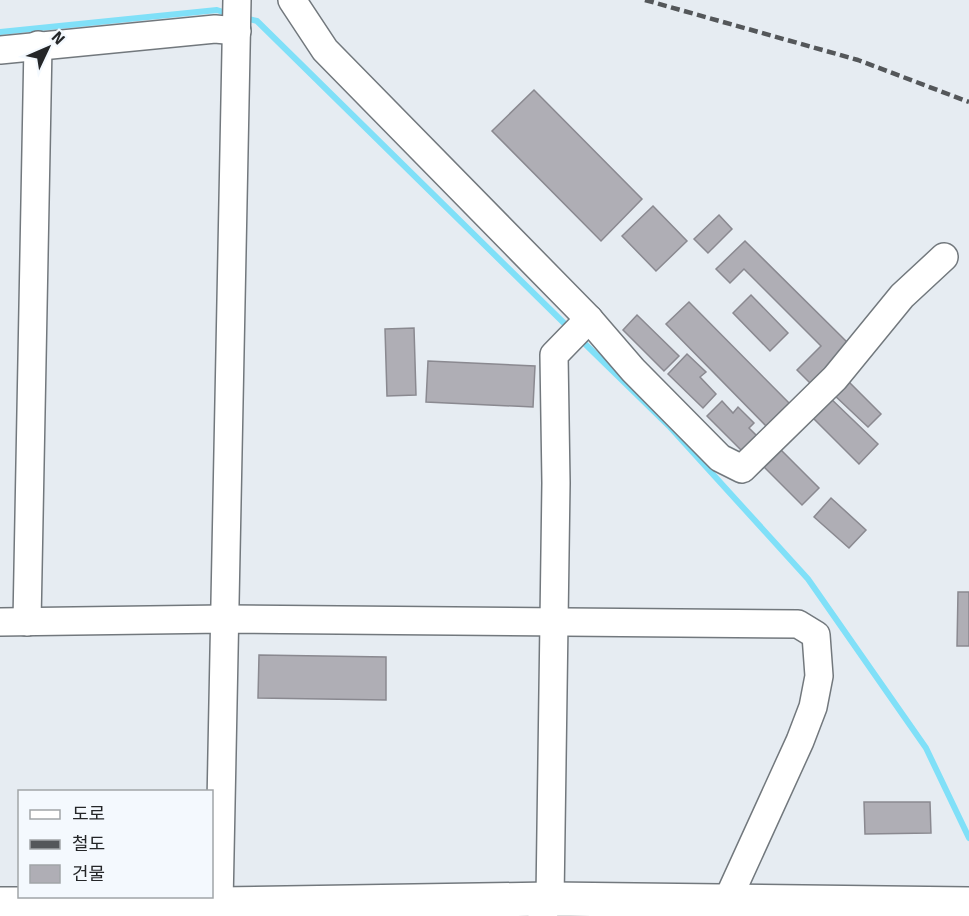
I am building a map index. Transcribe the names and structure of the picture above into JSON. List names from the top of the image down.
{
  "legend": ["도로", "철도", "건물"],
  "north": "top right"
}
